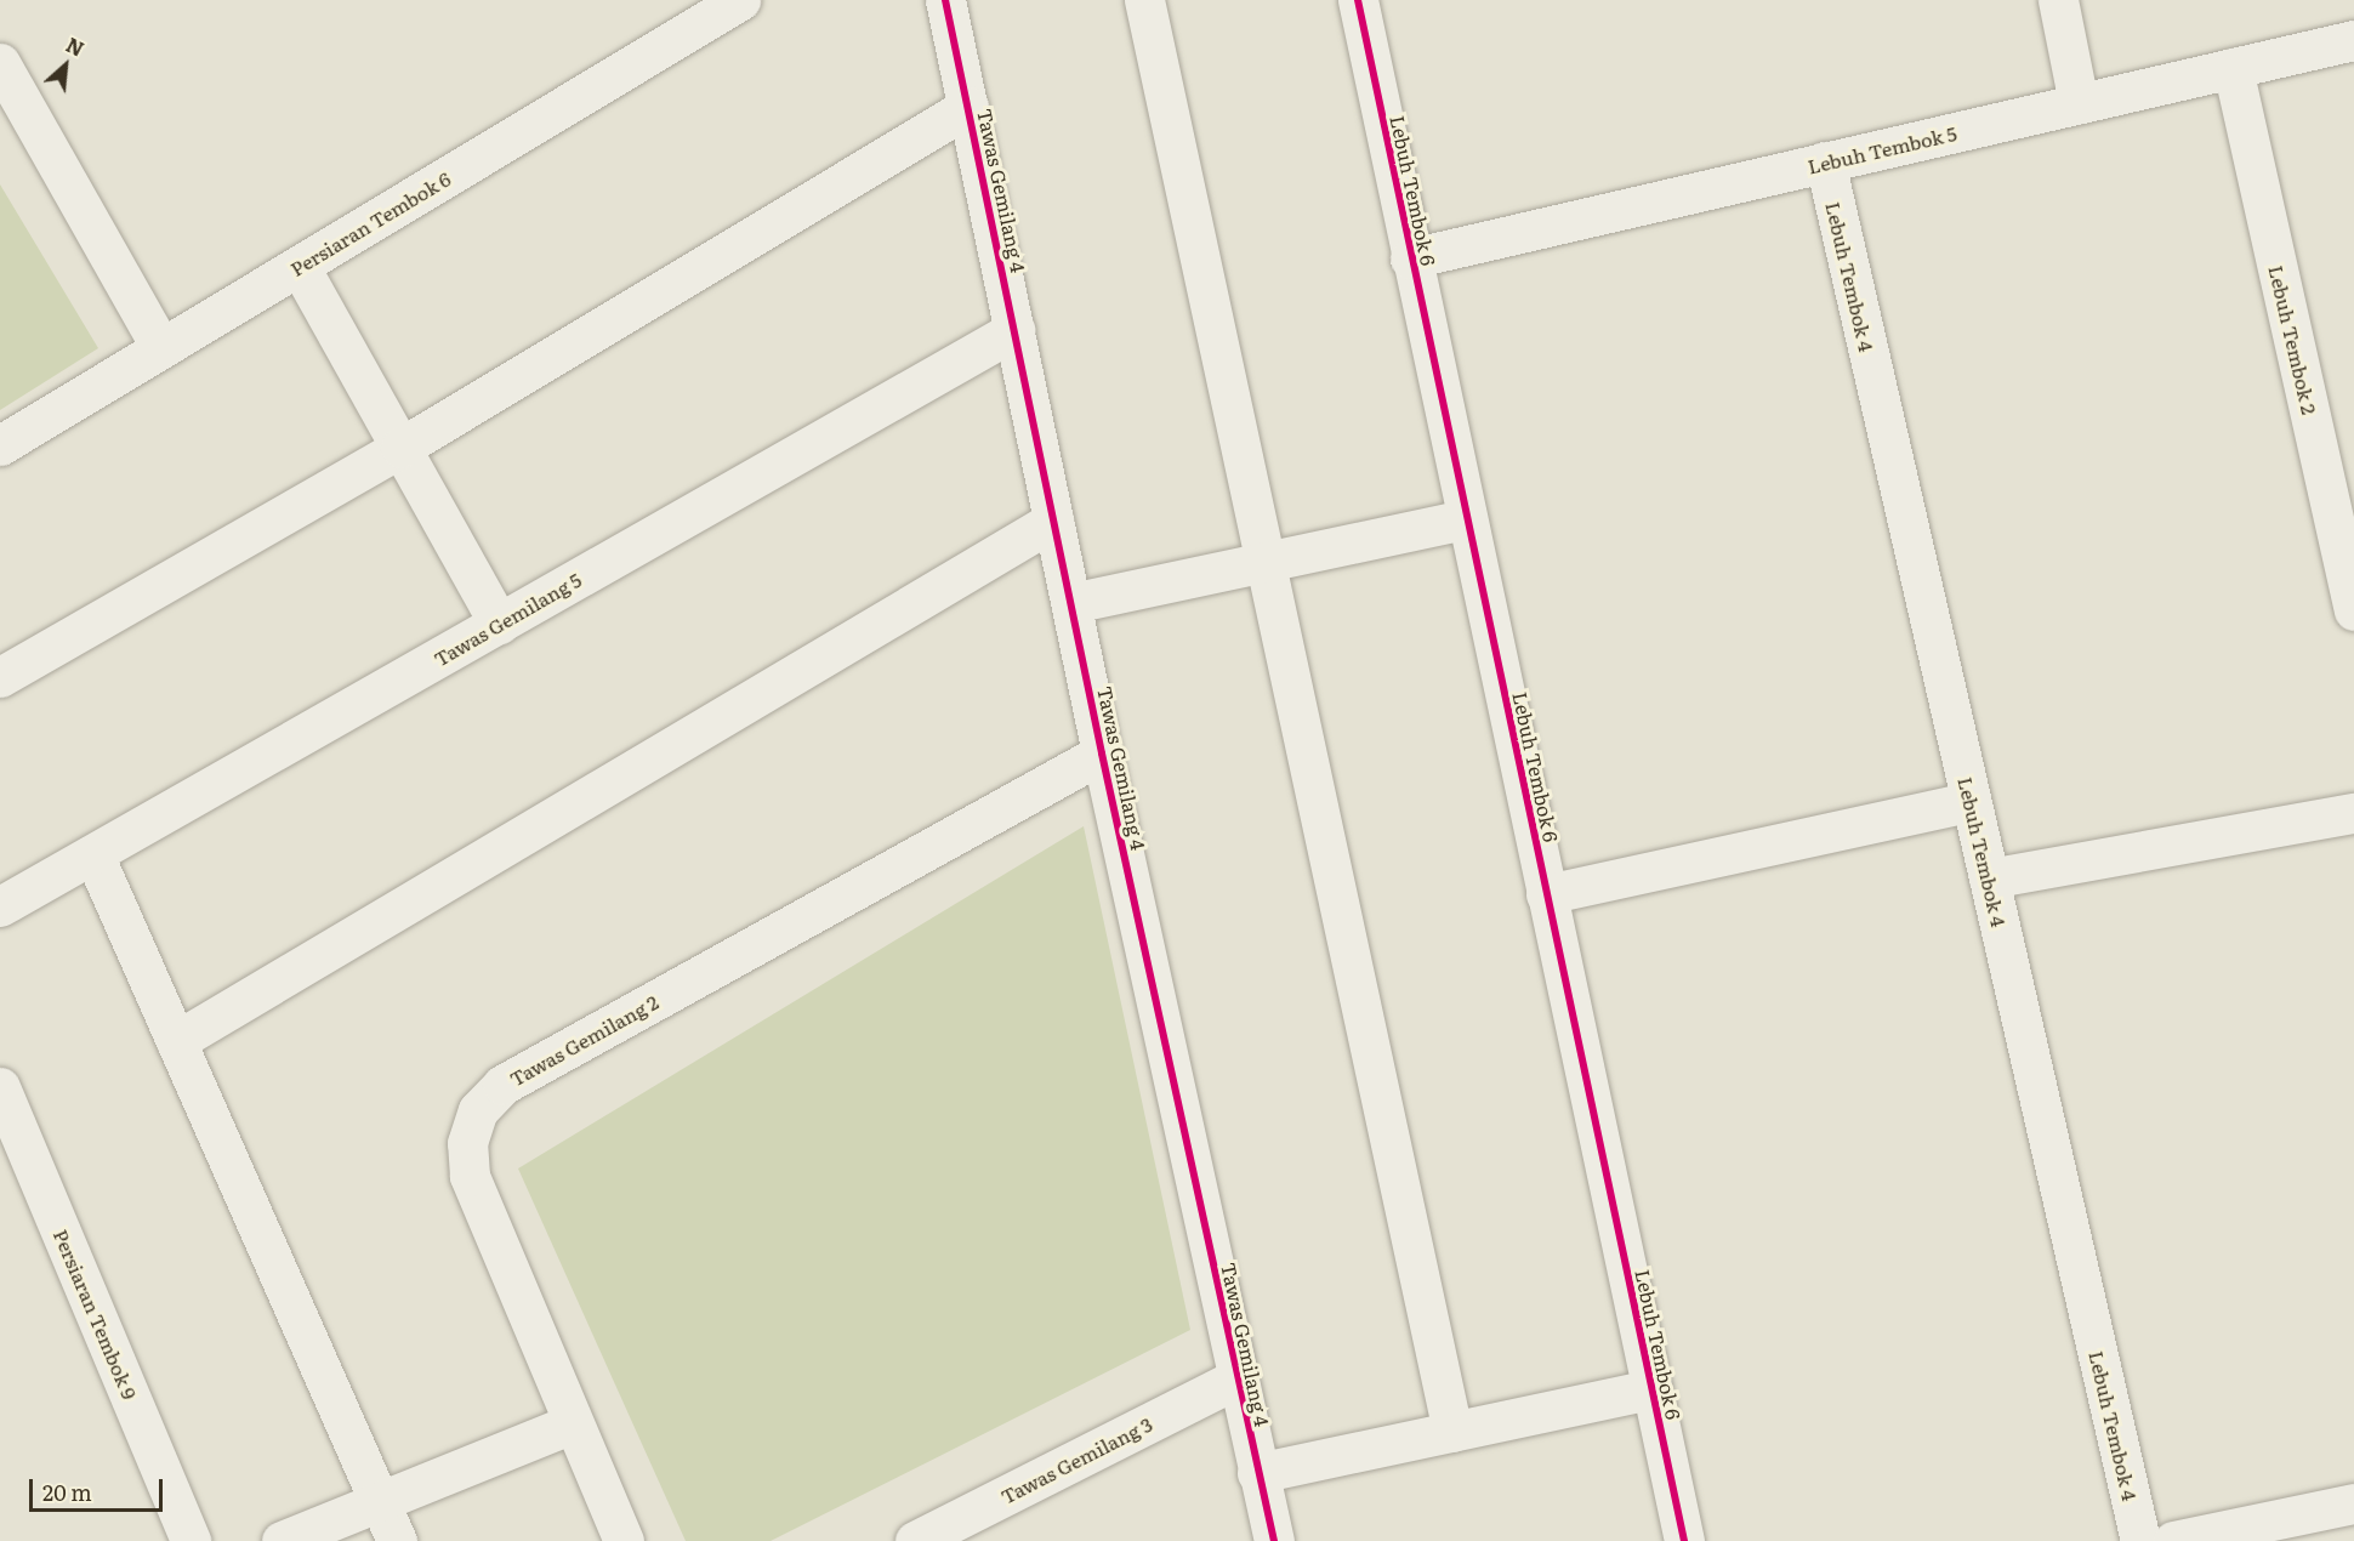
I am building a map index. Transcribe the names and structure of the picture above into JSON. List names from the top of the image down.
{
  "streets": {
    "street": [
      "Lebuh Tembok 5",
      "Tawas Gemilang 4",
      "Lebuh Tembok 6",
      "Persiaran Tembok 6",
      "Lebuh Tembok 4",
      "Lebuh Tembok 2",
      "Tawas Gemilang 5",
      "Tawas Gemilang 2",
      "Persiaran Tembok 9",
      "Tawas Gemilang 3"
    ]
  },
  "crossings": [
    ["Lebuh Tembok 5", "Lebuh Tembok 6"],
    ["Lebuh Tembok 5", "Lebuh Tembok 4"],
    ["Lebuh Tembok 5", "Lebuh Tembok 2"],
    ["Tawas Gemilang 4", "Tawas Gemilang 5"],
    ["Tawas Gemilang 4", "Tawas Gemilang 2"],
    ["Tawas Gemilang 4", "Tawas Gemilang 3"]
  ],
  "scale_bar": "20 m",
  "north": "top right"
}
